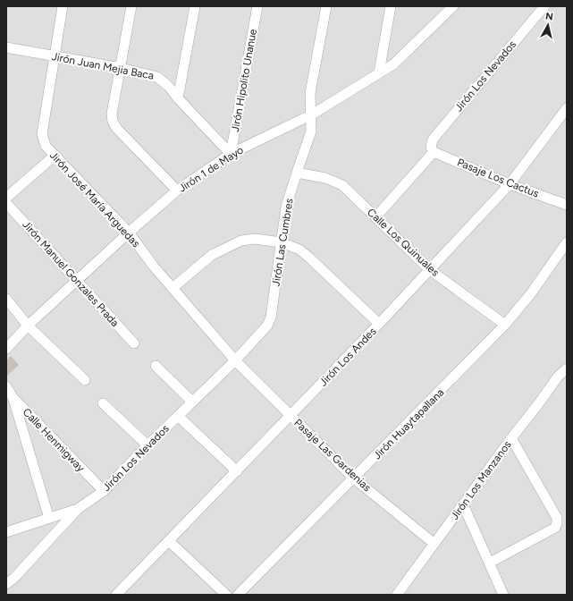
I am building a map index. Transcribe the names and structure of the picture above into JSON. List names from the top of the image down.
{
  "streets": {
    "street": [
      "Jirón Juan Mejia Baca",
      "Jirón Los Nevados",
      "Jirón Hipolito Unanue",
      "Jirón 1 de Mayo",
      "Pasaje Los Cactus",
      "Jirón José María Arguedas",
      "Jirón Las Cumbres",
      "Calle Los Quinuales",
      "Jirón Manuel Gonzales Prada",
      "Jirón Los Andes",
      "Jirón Huaytapallana",
      "Calle Henmigway",
      "Pasaje Las Gardenias",
      "Jirón Los Manzanos"
    ]
  },
  "crossings": [
    ["Jirón Juan Mejia Baca", "Jirón Hipolito Unanue"],
    ["Jirón Juan Mejia Baca", "Jirón 1 de Mayo"],
    ["Jirón Juan Mejia Baca", "Jirón José María Arguedas"],
    ["Jirón Los Nevados", "Pasaje Los Cactus"],
    ["Jirón Los Nevados", "Jirón José María Arguedas"],
    ["Jirón Los Nevados", "Jirón Las Cumbres"],
    ["Jirón Los Nevados", "Calle Los Quinuales"],
    ["Jirón Los Nevados", "Calle Henmigway"],
    ["Jirón Los Nevados", "Pasaje Las Gardenias"],
    ["Jirón Hipolito Unanue", "Jirón 1 de Mayo"],
    ["Jirón 1 de Mayo", "Jirón José María Arguedas"],
    ["Jirón 1 de Mayo", "Jirón Las Cumbres"],
    ["Jirón 1 de Mayo", "Jirón Manuel Gonzales Prada"],
    ["Pasaje Los Cactus", "Jirón Los Andes"],
    ["Jirón José María Arguedas", "Jirón Las Cumbres"],
    ["Jirón José María Arguedas", "Pasaje Las Gardenias"],
    ["Jirón Las Cumbres", "Calle Los Quinuales"],
    ["Jirón Las Cumbres", "Pasaje Las Gardenias"],
    ["Calle Los Quinuales", "Jirón Los Andes"],
    ["Calle Los Quinuales", "Jirón Huaytapallana"],
    ["Jirón Los Andes", "Pasaje Las Gardenias"],
    ["Jirón Huaytapallana", "Pasaje Las Gardenias"],
    ["Pasaje Las Gardenias", "Jirón Los Manzanos"]
  ],
  "north": "top"
}
